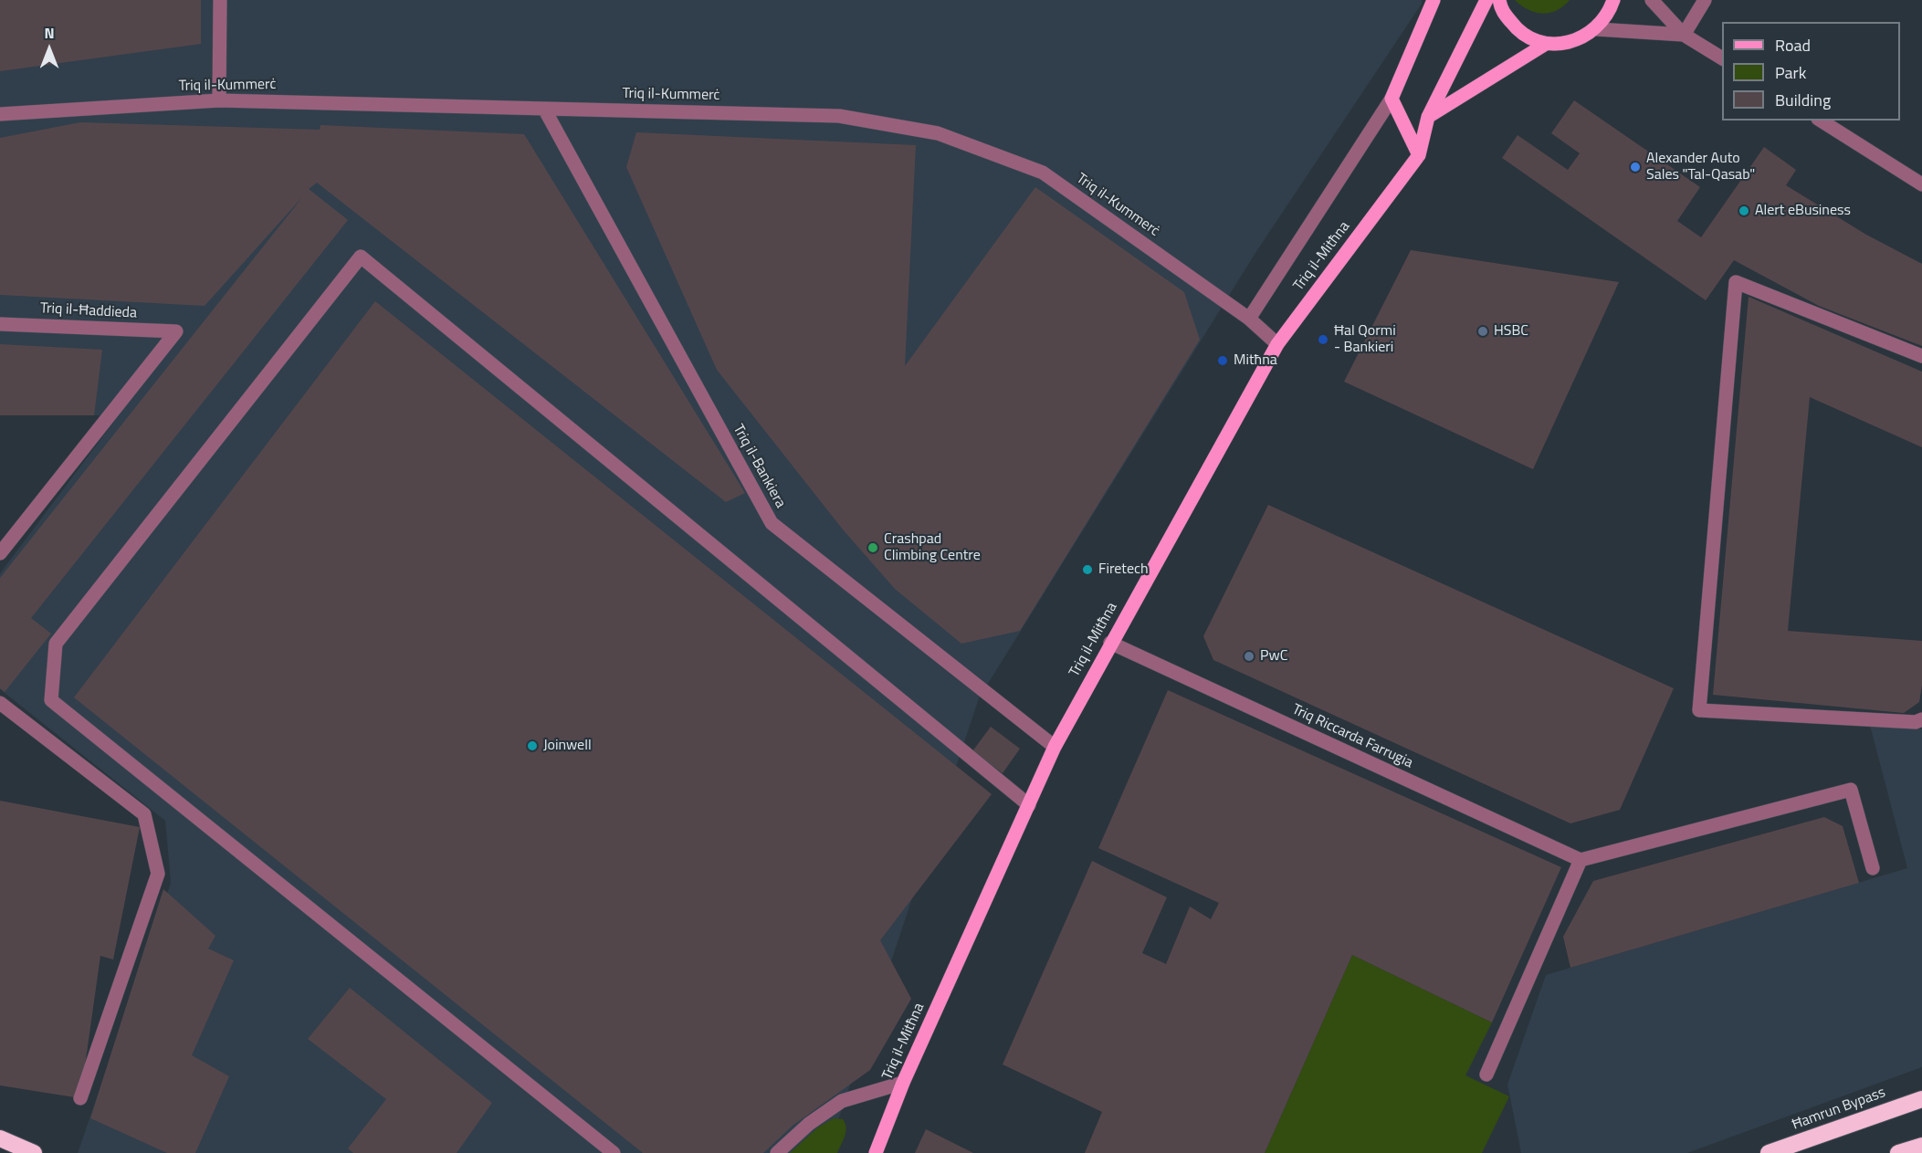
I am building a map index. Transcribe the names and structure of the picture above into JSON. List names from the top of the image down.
{
  "streets": {
    "highway": ["Ħamrun Bypass"],
    "main road": ["Triq il-Mitħna"],
    "street": [
      "Triq il-Kummerċ",
      "Triq il-Ħaddieda",
      "Triq il-Bankiera",
      "Triq Riccarda Farrugia"
    ]
  },
  "crossings": [
    ["Triq il-Kummerċ", "Triq il-Mitħna"],
    ["Triq il-Kummerċ", "Triq il-Bankiera"],
    ["Triq il-Mitħna", "Triq il-Bankiera"],
    ["Triq il-Mitħna", "Triq Riccarda Farrugia"]
  ],
  "places": [
    "Alexander Auto Sales \"Tal-Qasab\"",
    "Alert eBusiness",
    "HSBC",
    "Ħal Qormi - Bankieri",
    "Mitħna",
    "Crashpad Climbing Centre",
    "Firetech",
    "PwC",
    "Joinwell"
  ],
  "legend": ["Road", "Park", "Building"],
  "north": "top"
}
